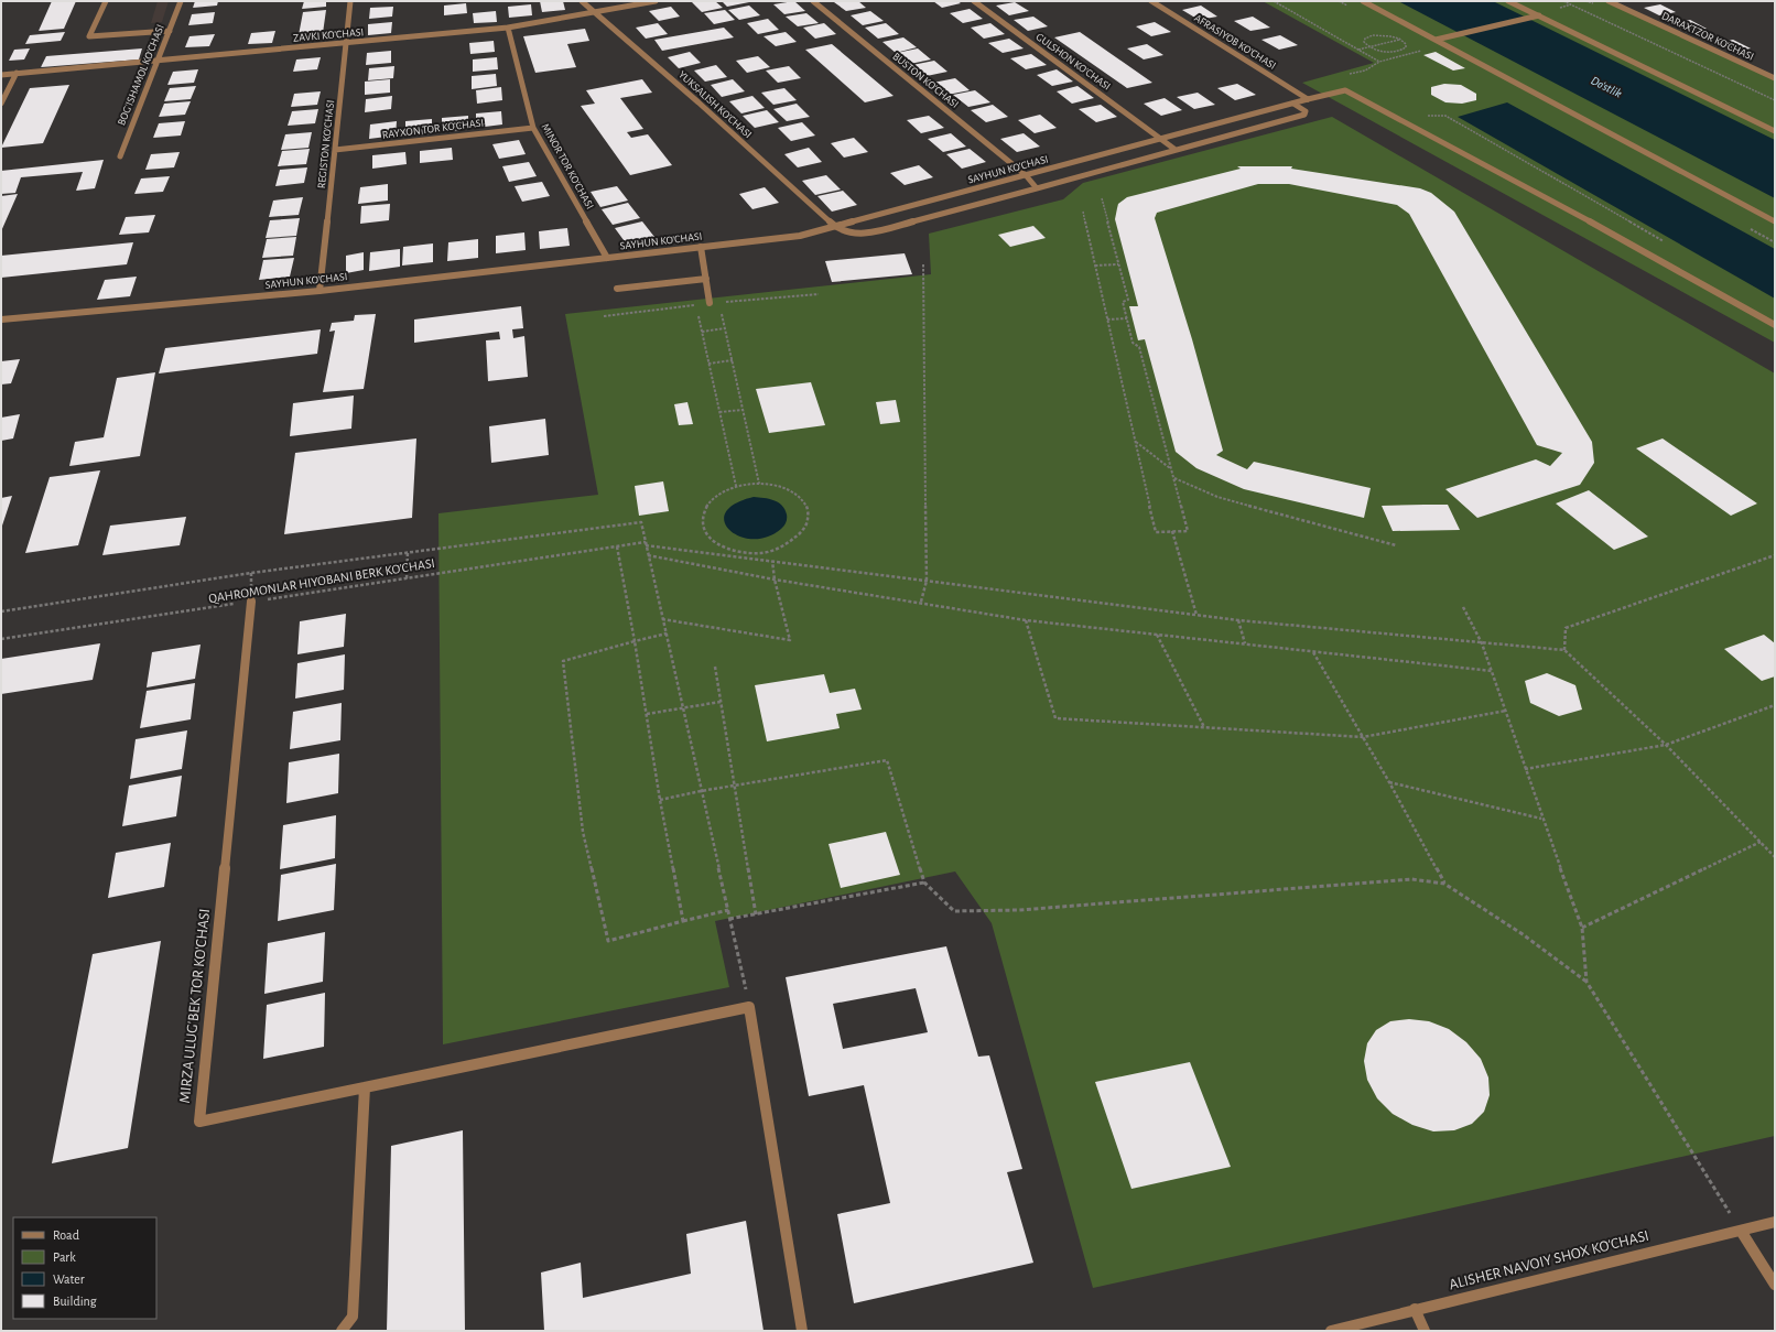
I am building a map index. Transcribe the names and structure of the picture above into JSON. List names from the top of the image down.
{
  "streets": {
    "street": [
      "ZAVKI KO'CHASI",
      "DARAXTZOR KO'CHASI",
      "AFRASIYOB KO'CHASI",
      "GULSHON KO'CHASI",
      "BOG'ISHAMOL KO'CHASI",
      "BUSTON KO'CHASI",
      "YUKSALISH KO'CHASI",
      "RAYXON TOR KO'CHASI",
      "REGISTON KO'CHASI",
      "MINOR TOR KO'CHASI",
      "SAYHUN KO'CHASI",
      "MIRZA ULUG'BEK TOR KO'CHASI",
      "ALISHER NAVOIY SHOX KO'CHASI"
    ],
    "path": ["QAHROMONLAR HIYOBANI BERK KO'CHASI"]
  },
  "crossings": [
    ["ZAVKI KO'CHASI", "BOG'ISHAMOL KO'CHASI"],
    ["ZAVKI KO'CHASI", "YUKSALISH KO'CHASI"],
    ["ZAVKI KO'CHASI", "REGISTON KO'CHASI"],
    ["ZAVKI KO'CHASI", "MINOR TOR KO'CHASI"],
    ["AFRASIYOB KO'CHASI", "SAYHUN KO'CHASI"],
    ["GULSHON KO'CHASI", "SAYHUN KO'CHASI"],
    ["BUSTON KO'CHASI", "SAYHUN KO'CHASI"],
    ["YUKSALISH KO'CHASI", "SAYHUN KO'CHASI"],
    ["RAYXON TOR KO'CHASI", "REGISTON KO'CHASI"],
    ["RAYXON TOR KO'CHASI", "MINOR TOR KO'CHASI"],
    ["REGISTON KO'CHASI", "SAYHUN KO'CHASI"],
    ["MINOR TOR KO'CHASI", "SAYHUN KO'CHASI"],
    ["QAHROMONLAR HIYOBANI BERK KO'CHASI", "MIRZA ULUG'BEK TOR KO'CHASI"]
  ],
  "water": ["Do'stlik"],
  "legend": [
    "Road",
    "Park",
    "Water",
    "Building"
  ]
}
